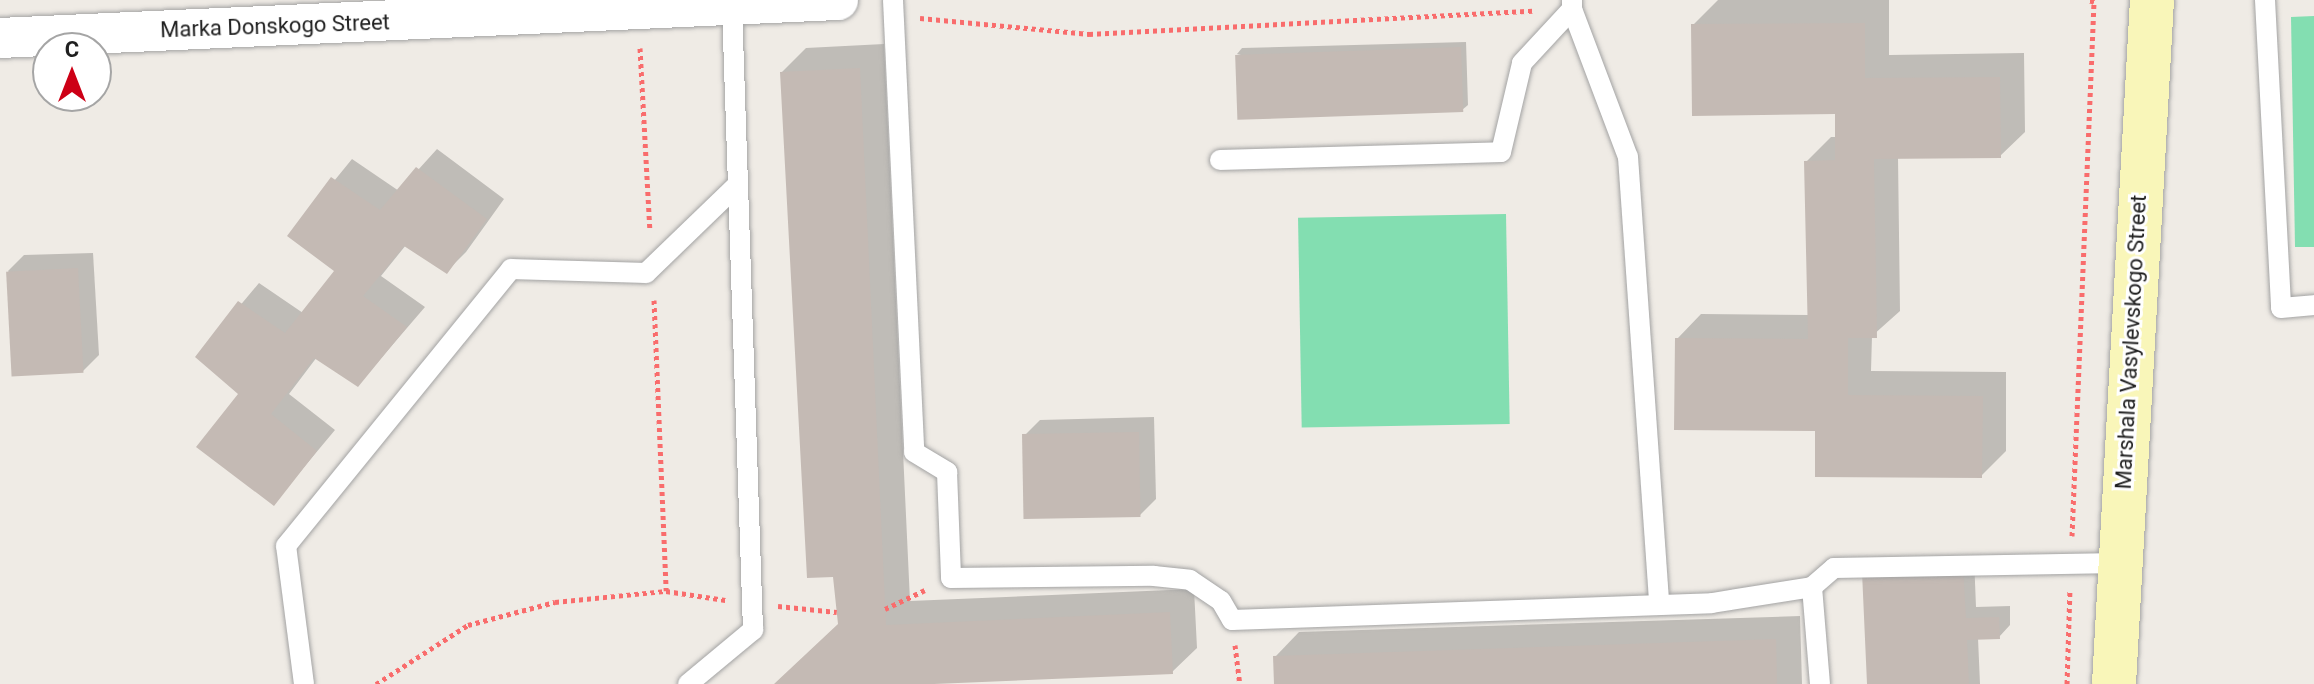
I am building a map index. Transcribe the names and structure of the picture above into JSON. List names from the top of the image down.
{
  "streets": {
    "main road": ["Marshala Vasylevskogo Street"],
    "street": ["Marka Donskogo Street"]
  },
  "north": "top"
}
